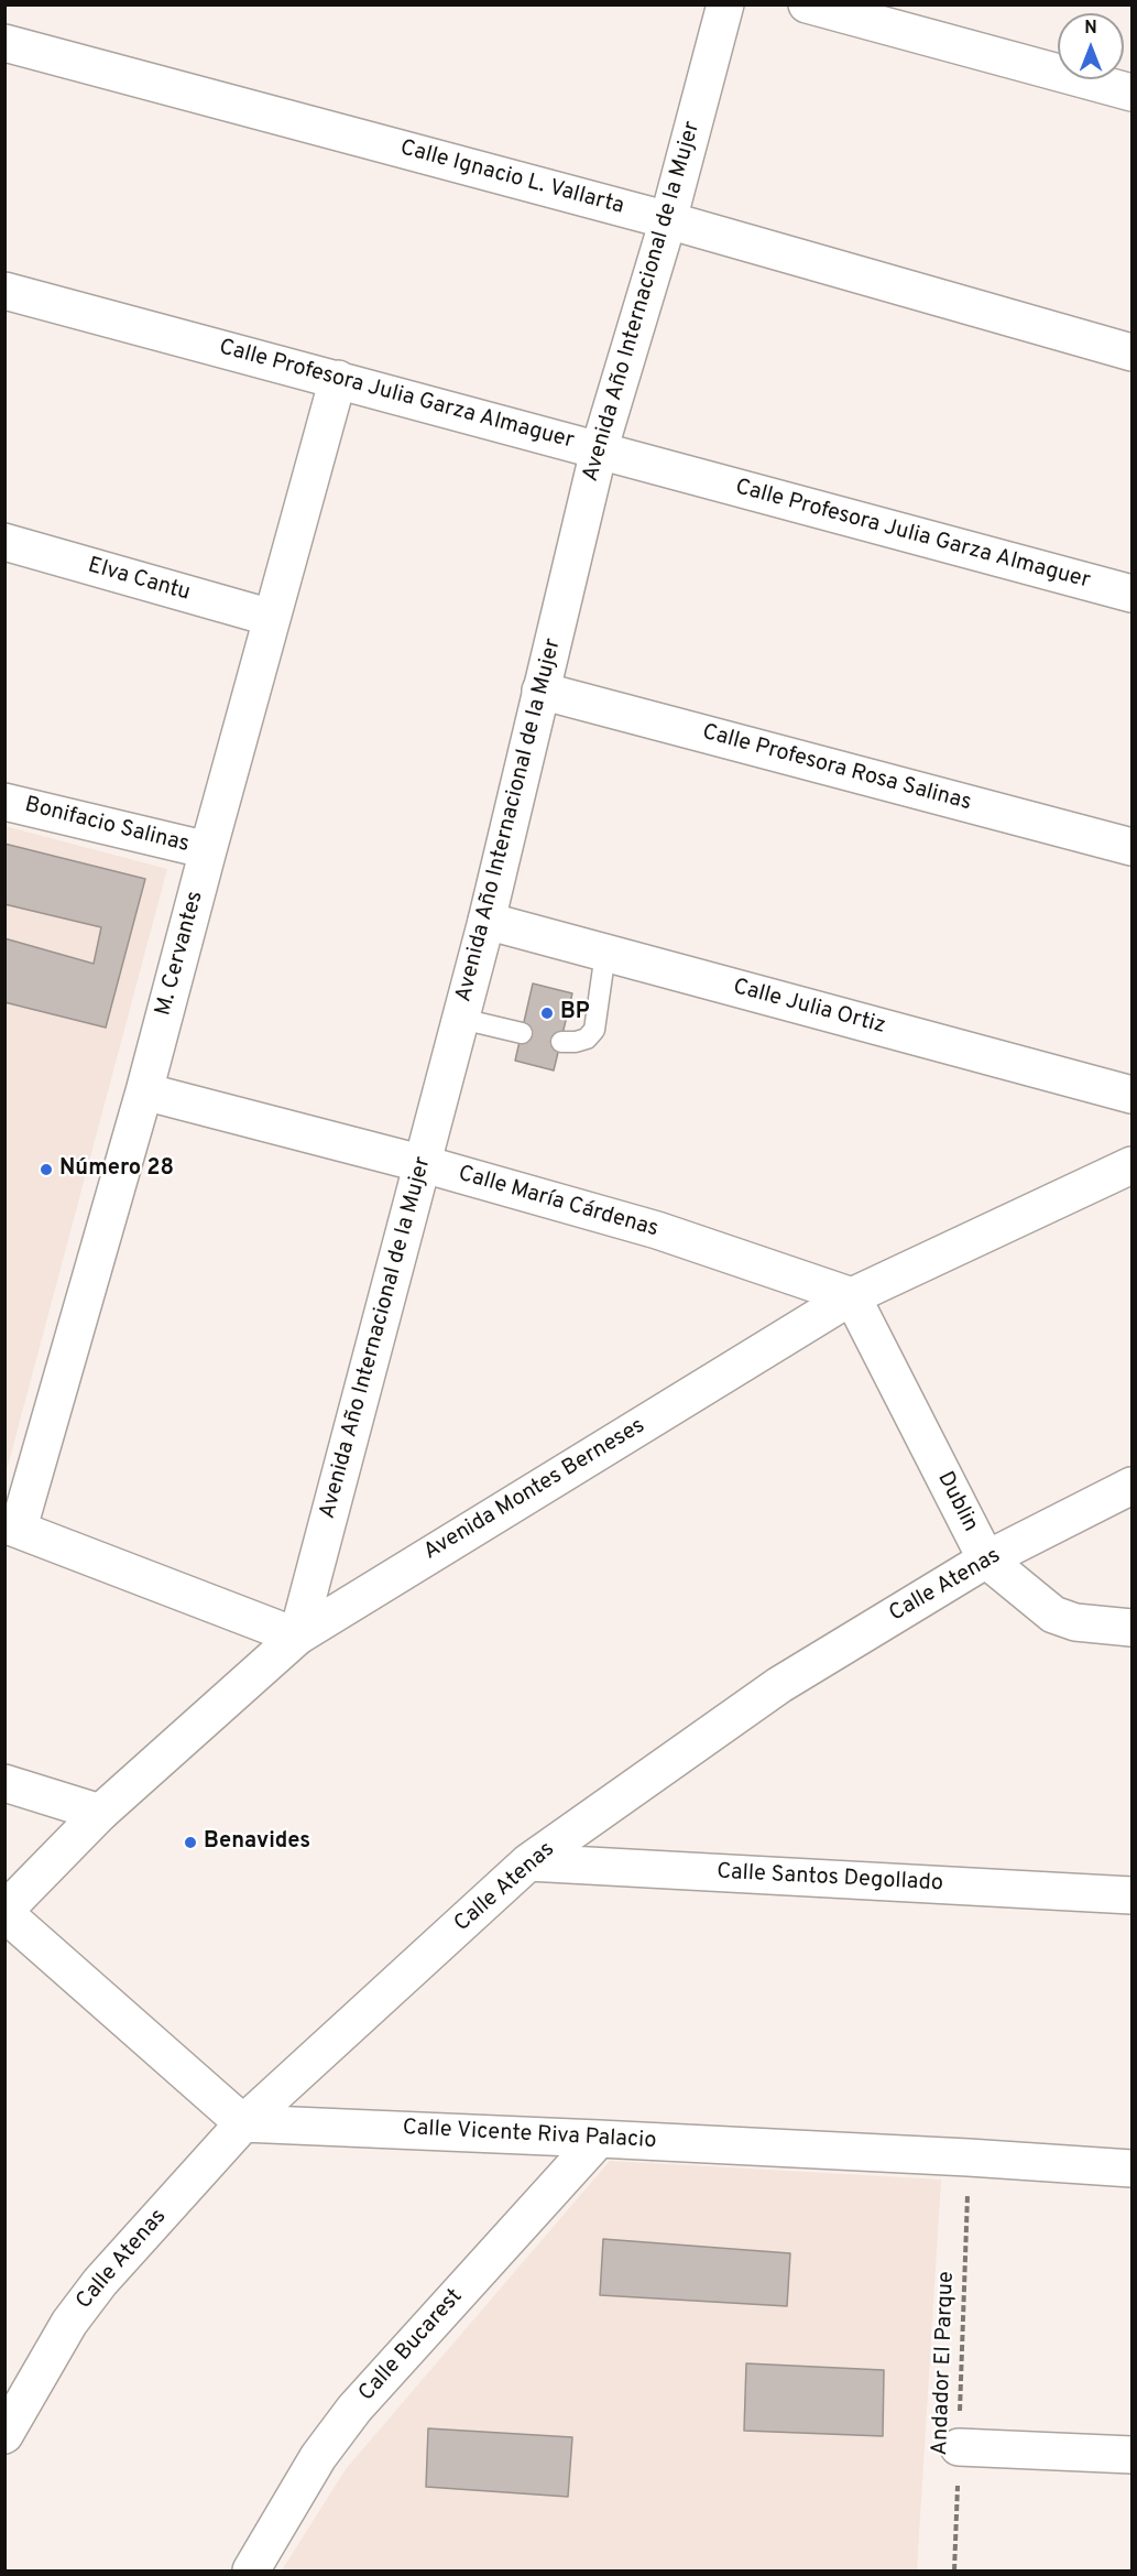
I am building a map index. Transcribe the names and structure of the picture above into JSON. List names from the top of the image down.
{
  "streets": {
    "street": [
      "Calle Ignacio L. Vallarta",
      "Avenida Año Internacional de la Mujer",
      "Calle Profesora Julia Garza Almaguer",
      "Elva Cantu",
      "Calle Profesora Rosa Salinas",
      "Bonifacio Salinas",
      "M. Cervantes",
      "Calle Julia Ortiz",
      "Calle María Cárdenas",
      "Avenida Montes Berneses",
      "Dublin",
      "Calle Atenas",
      "Calle Santos Degollado",
      "Calle Vicente Riva Palacio",
      "Calle Bucarest"
    ],
    "path": ["Andador El Parque"]
  },
  "crossings": [
    ["Calle Ignacio L. Vallarta", "Avenida Año Internacional de la Mujer"],
    ["Avenida Año Internacional de la Mujer", "Calle Profesora Julia Garza Almaguer"],
    ["Avenida Año Internacional de la Mujer", "Calle Profesora Rosa Salinas"],
    ["Avenida Año Internacional de la Mujer", "Calle Julia Ortiz"],
    ["Avenida Año Internacional de la Mujer", "Calle María Cárdenas"],
    ["Avenida Año Internacional de la Mujer", "Avenida Montes Berneses"],
    ["Calle Profesora Julia Garza Almaguer", "M. Cervantes"],
    ["Elva Cantu", "M. Cervantes"],
    ["Bonifacio Salinas", "M. Cervantes"],
    ["M. Cervantes", "Calle María Cárdenas"],
    ["Calle María Cárdenas", "Avenida Montes Berneses"],
    ["Calle María Cárdenas", "Dublin"],
    ["Avenida Montes Berneses", "Dublin"],
    ["Dublin", "Calle Atenas"],
    ["Calle Atenas", "Calle Santos Degollado"],
    ["Calle Atenas", "Calle Vicente Riva Palacio"],
    ["Calle Vicente Riva Palacio", "Calle Bucarest"],
    ["Calle Vicente Riva Palacio", "Andador El Parque"]
  ],
  "places": ["BP", "Número 28", "Benavides"],
  "north": "top"
}
